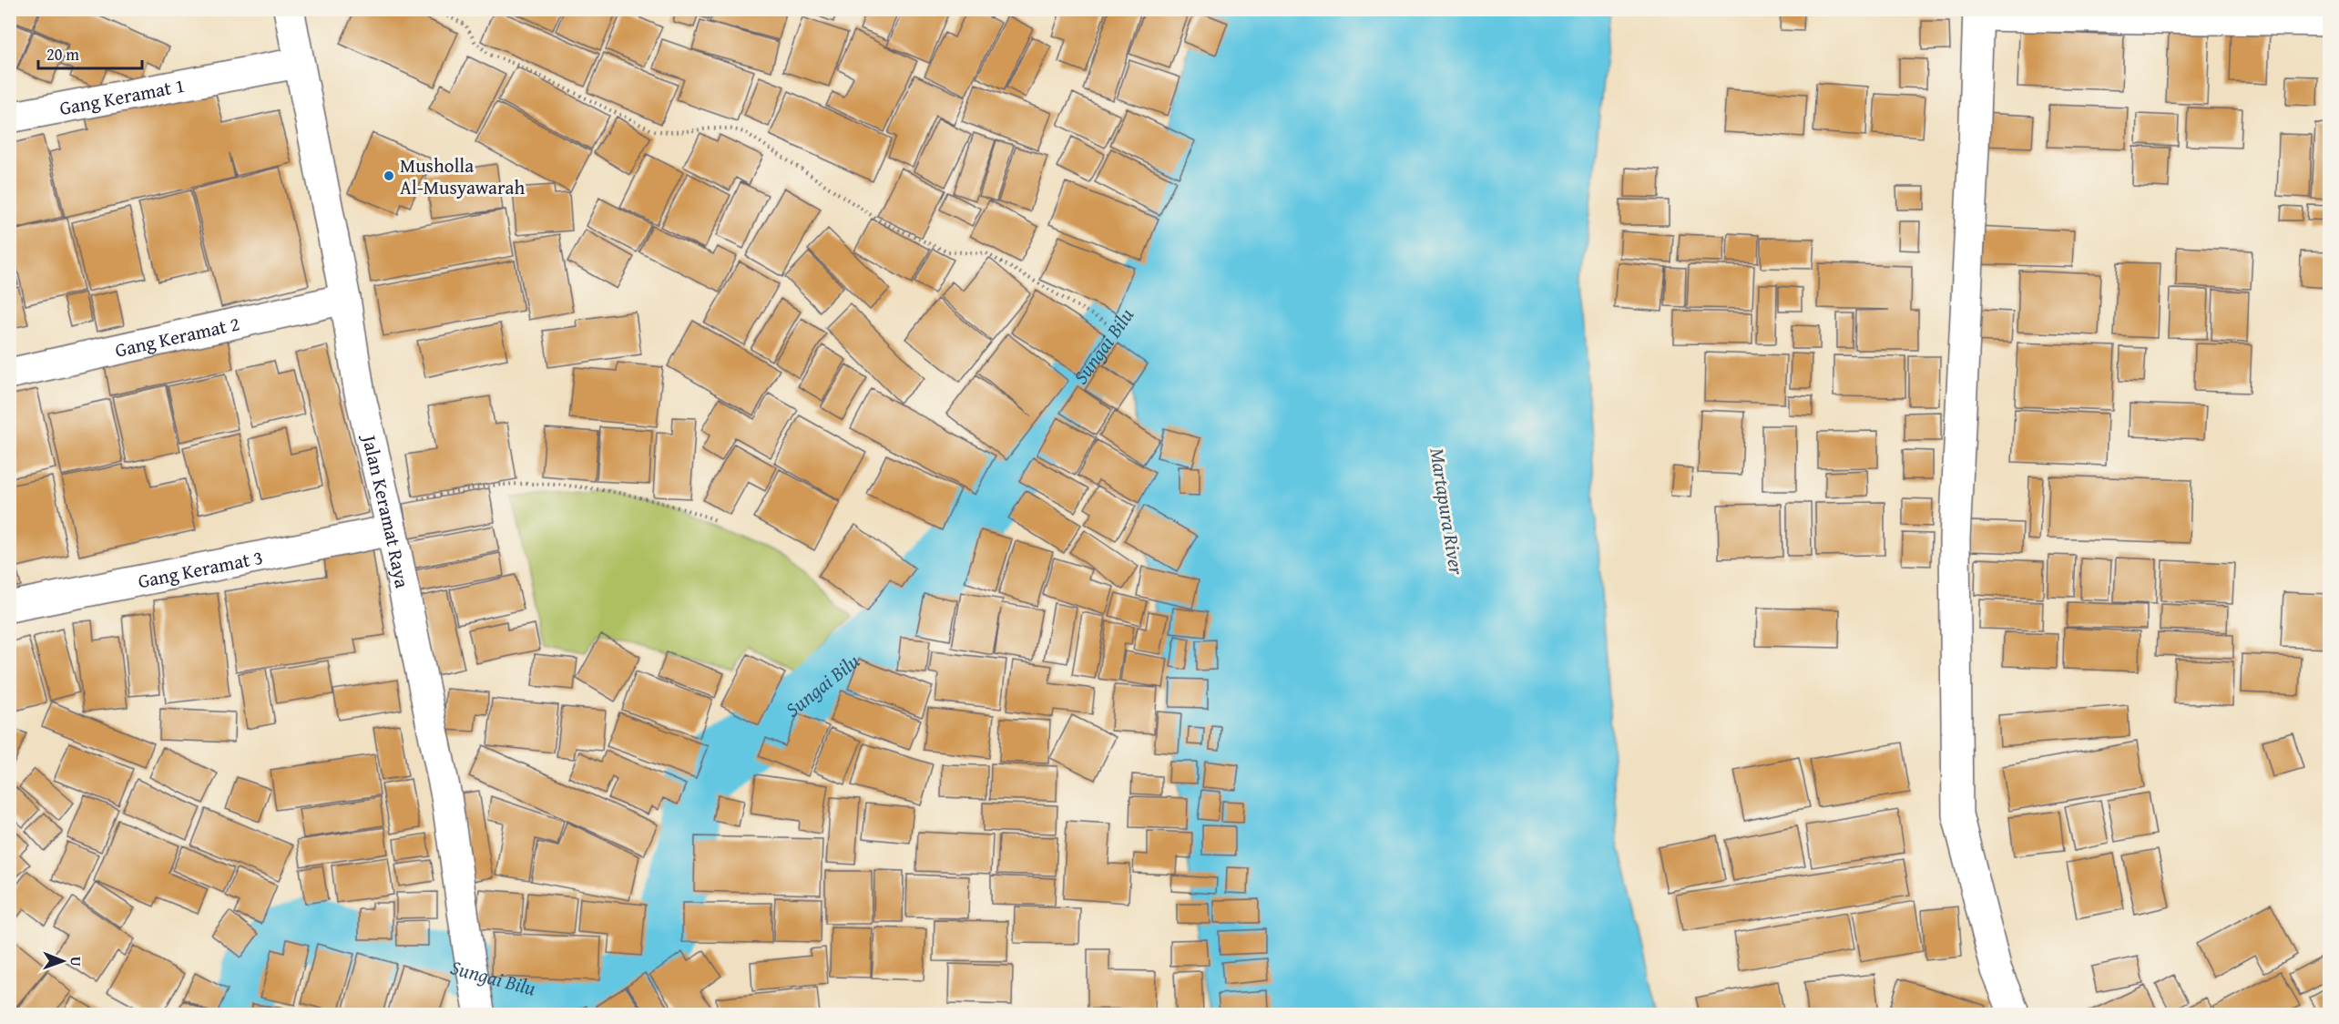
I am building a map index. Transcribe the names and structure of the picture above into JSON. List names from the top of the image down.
{
  "streets": {
    "street": [
      "Gang Keramat 1",
      "Gang Keramat 2",
      "Jalan Keramat Raya",
      "Gang Keramat 3"
    ]
  },
  "crossings": [
    ["Gang Keramat 1", "Jalan Keramat Raya"],
    ["Gang Keramat 2", "Jalan Keramat Raya"],
    ["Jalan Keramat Raya", "Gang Keramat 3"]
  ],
  "water": ["Sungai Bilu", "Martapura River"],
  "places": ["Musholla Al-Musyawarah"],
  "scale_bar": "20 m",
  "north": "right"
}
